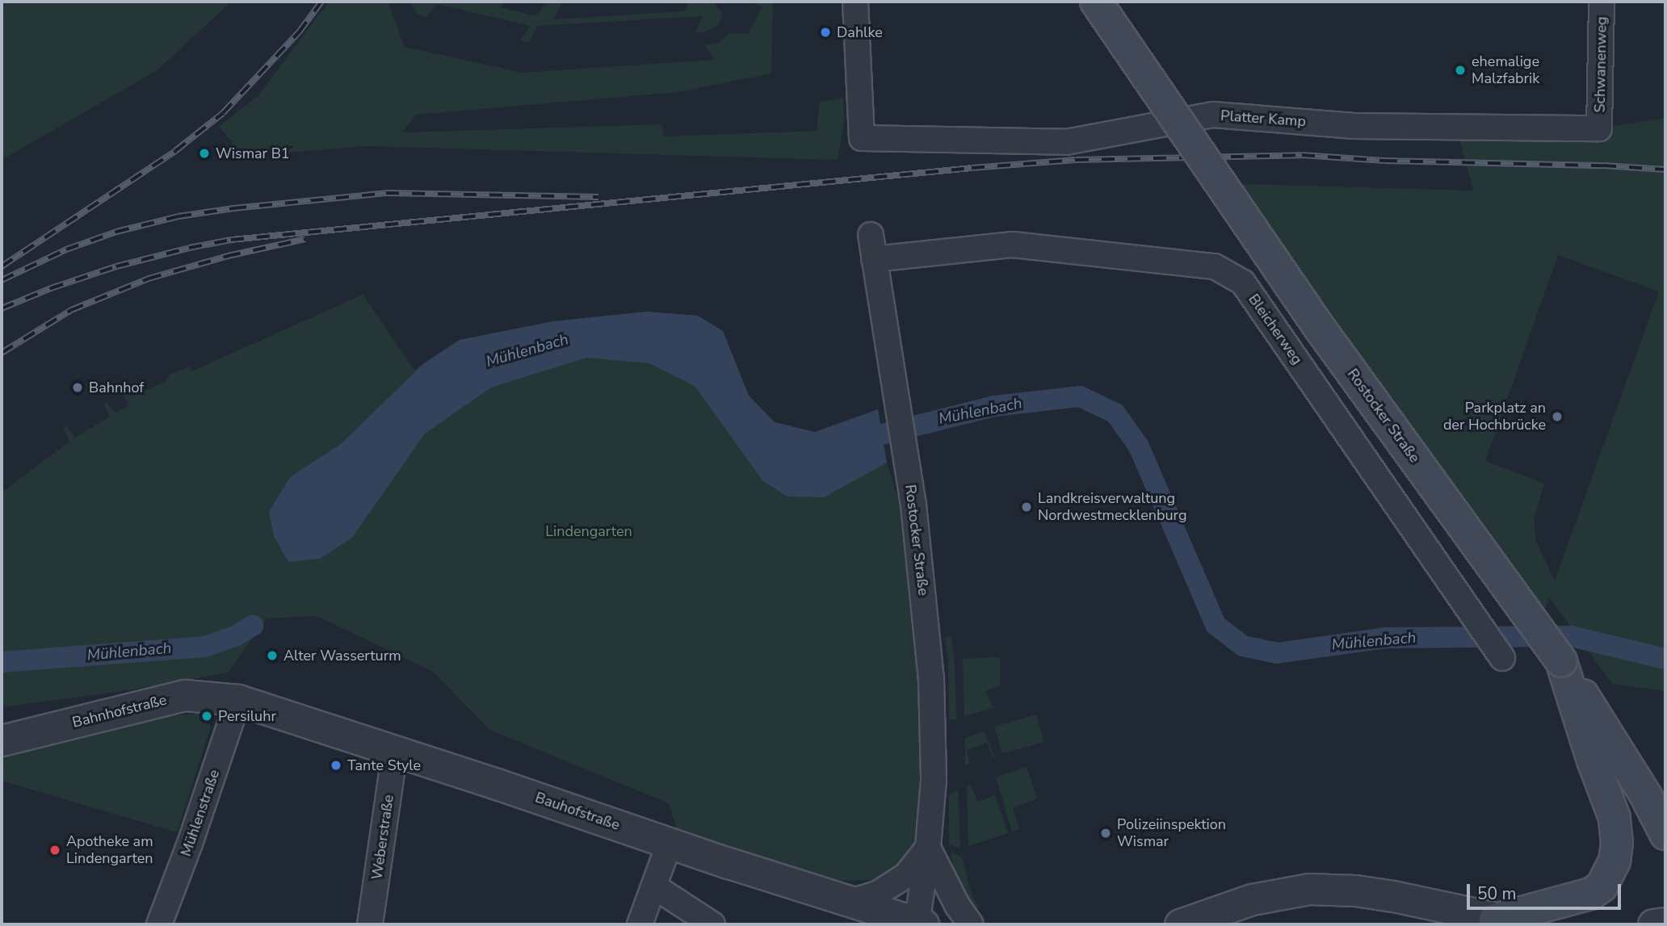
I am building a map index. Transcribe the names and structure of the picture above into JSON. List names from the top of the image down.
{
  "streets": {
    "main road": ["Rostocker Straße"],
    "street": [
      "Schwanenweg",
      "Platter Kamp",
      "Bleicherweg",
      "Bahnhofstraße",
      "Bauhofstraße",
      "Mühlenstraße",
      "Weberstraße"
    ]
  },
  "crossings": [
    ["Schwanenweg", "Platter Kamp"],
    ["Bleicherweg", "Rostocker Straße"],
    ["Rostocker Straße", "Bauhofstraße"],
    ["Bahnhofstraße", "Bauhofstraße"],
    ["Bahnhofstraße", "Mühlenstraße"],
    ["Bauhofstraße", "Mühlenstraße"],
    ["Bauhofstraße", "Weberstraße"]
  ],
  "water": ["Mühlenbach"],
  "parks": ["Lindengarten"],
  "places": [
    "Dahlke",
    "ehemalige Malzfabrik",
    "Wismar B1",
    "Bahnhof",
    "Parkplatz an der Hochbrücke",
    "Landkreisverwaltung Nordwestmecklenburg",
    "Alter Wasserturm",
    "Persiluhr",
    "Tante Style",
    "Polizeiinspektion Wismar",
    "Apotheke am Lindengarten"
  ],
  "scale_bar": "50 m"
}
